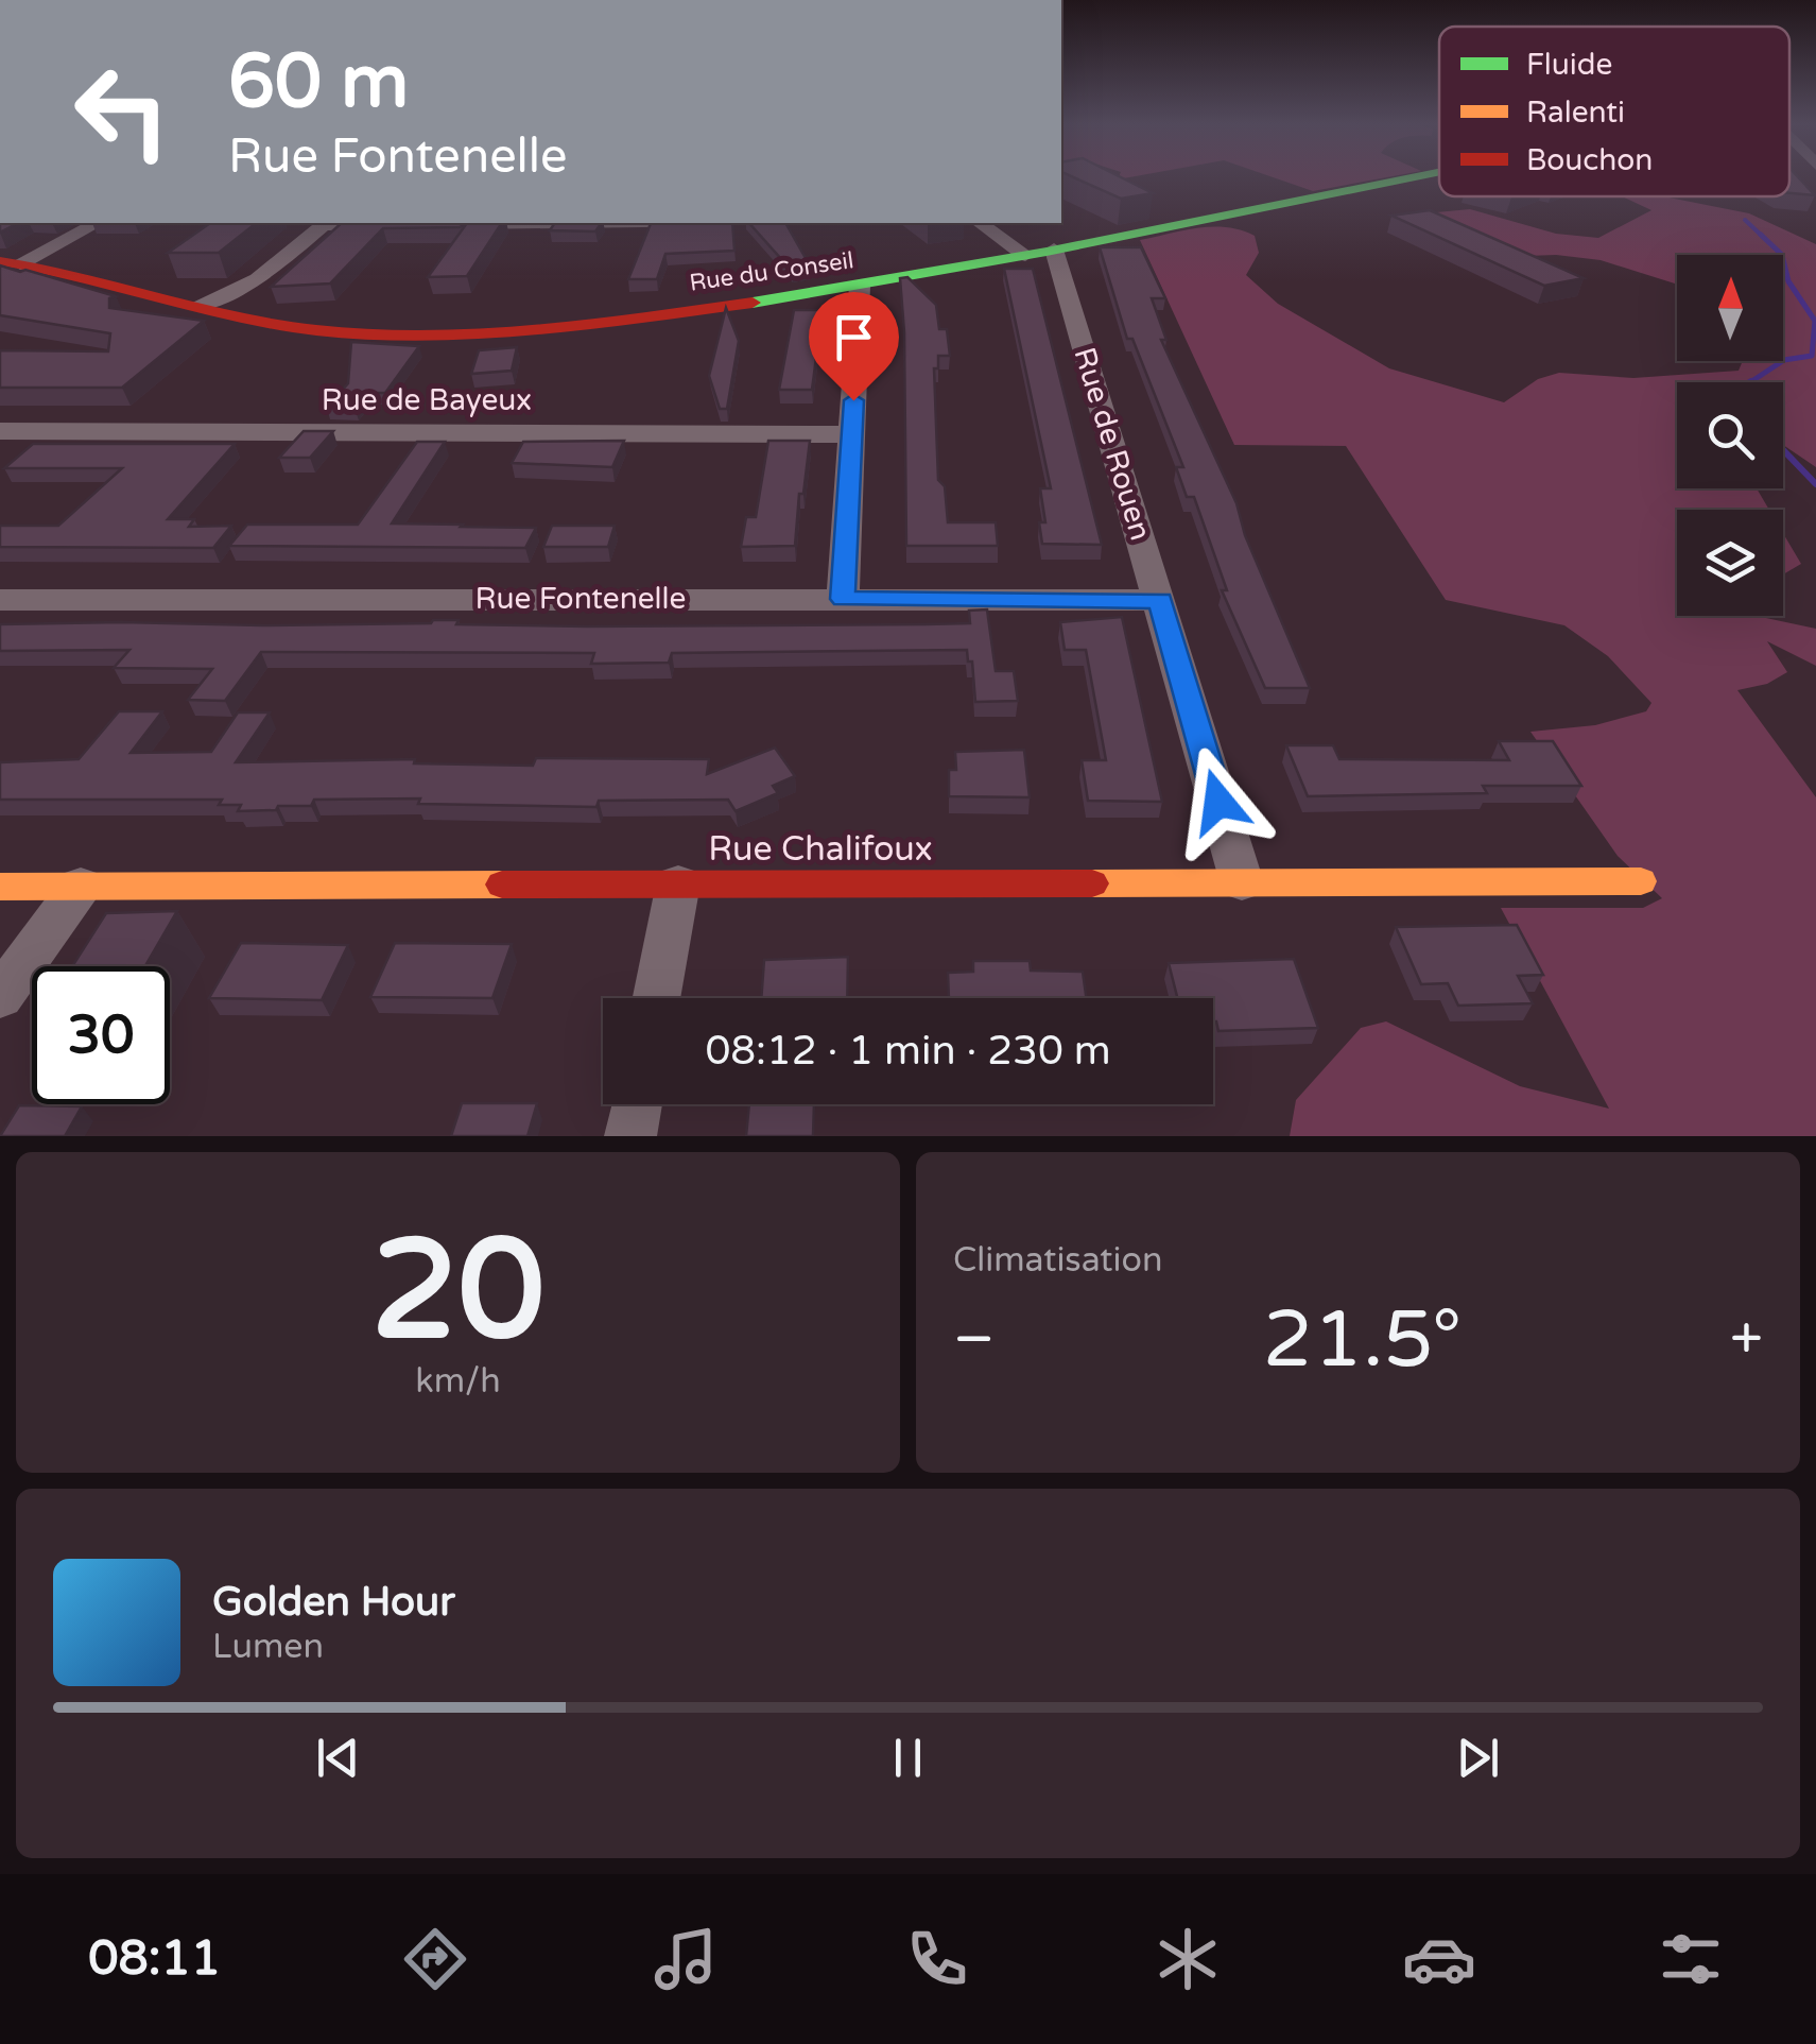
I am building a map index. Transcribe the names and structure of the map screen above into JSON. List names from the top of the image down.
{
  "streets": {
    "street": [
      "Rue du Conseil",
      "Rue de Bayeux",
      "Rue de Rouen",
      "Rue Fontenelle",
      "Rue Chalifoux"
    ]
  },
  "crossings": [
    ["Rue du Conseil", "Rue de Rouen"],
    ["Rue de Rouen", "Rue Fontenelle"],
    ["Rue de Rouen", "Rue Chalifoux"]
  ],
  "legend": ["Fluide", "Ralenti", "Bouchon"],
  "north": "top",
  "page": {
    "turn": ["60 m", "Rue Fontenelle"],
    "limit": "30",
    "trip": "08:12 · 1 min · 230 m",
    "tile": [
      ["20", "km/h"],
      "Climatisation"
    ],
    "heat": ["−", "21.5°", "+"],
    "song": ["Golden Hour", "Lumen"],
    "tabs": "08:11"
  }
}
